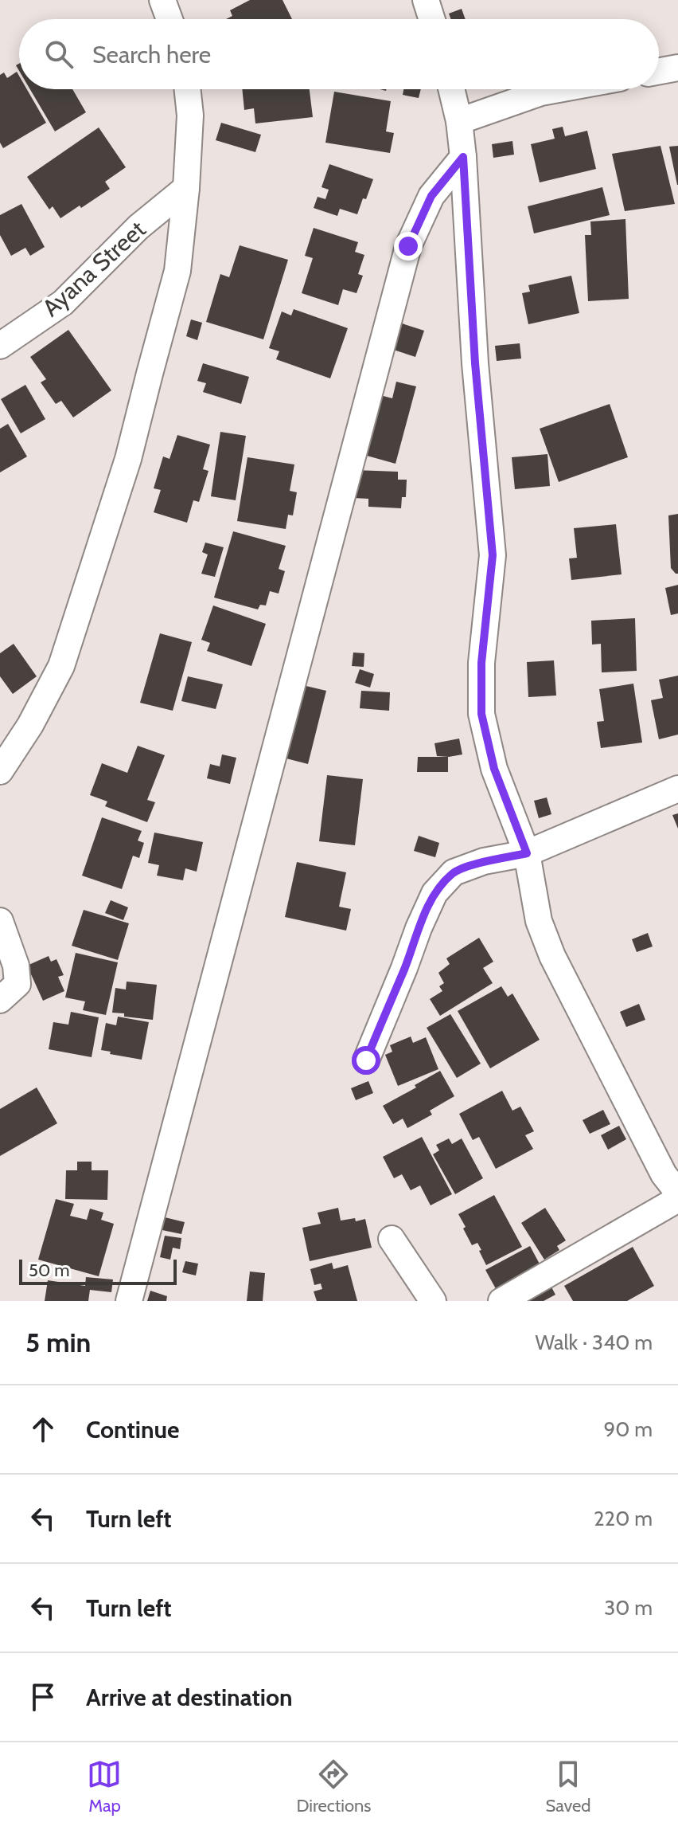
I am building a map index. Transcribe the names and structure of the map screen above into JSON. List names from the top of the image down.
{
  "streets": {
    "street": ["Ayana Street"]
  },
  "scale_bar": "50 m",
  "page": {
    "search": "Search here",
    "scale": "50 m",
    "heading": ["5 min", "Walk · 340 m"],
    "list": [
      ["Continue", "90 m"],
      ["Turn left", "220 m"],
      ["Turn left", "30 m"],
      "Arrive at destination"
    ],
    "nav": ["Map", "Directions", "Saved"]
  }
}
